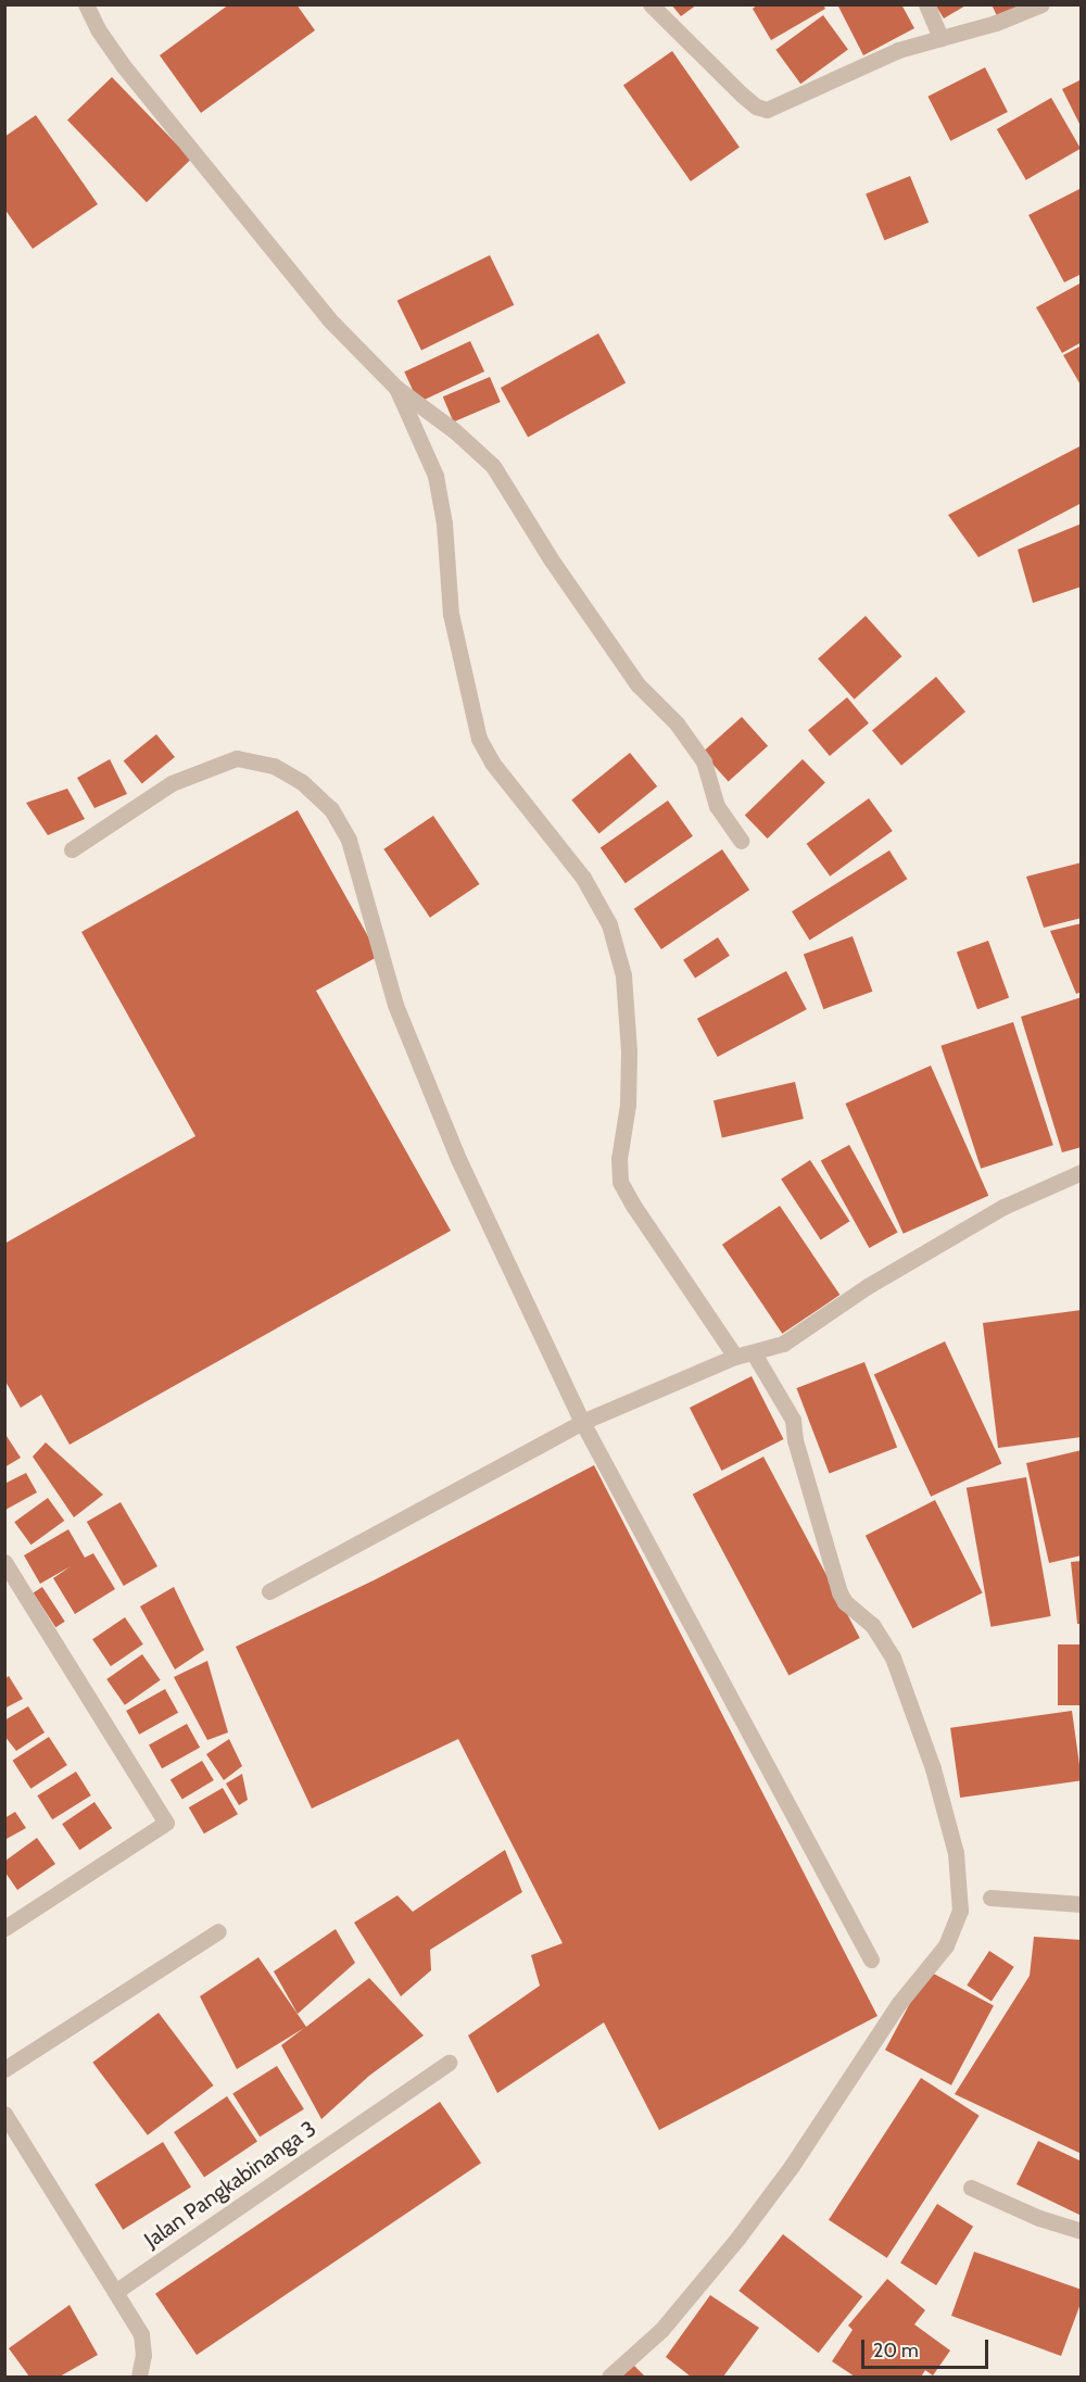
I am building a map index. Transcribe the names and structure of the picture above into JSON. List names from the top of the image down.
{
  "streets": {
    "street": ["Jalan Pangkabinanga 3"]
  },
  "scale_bar": "20 m"
}
